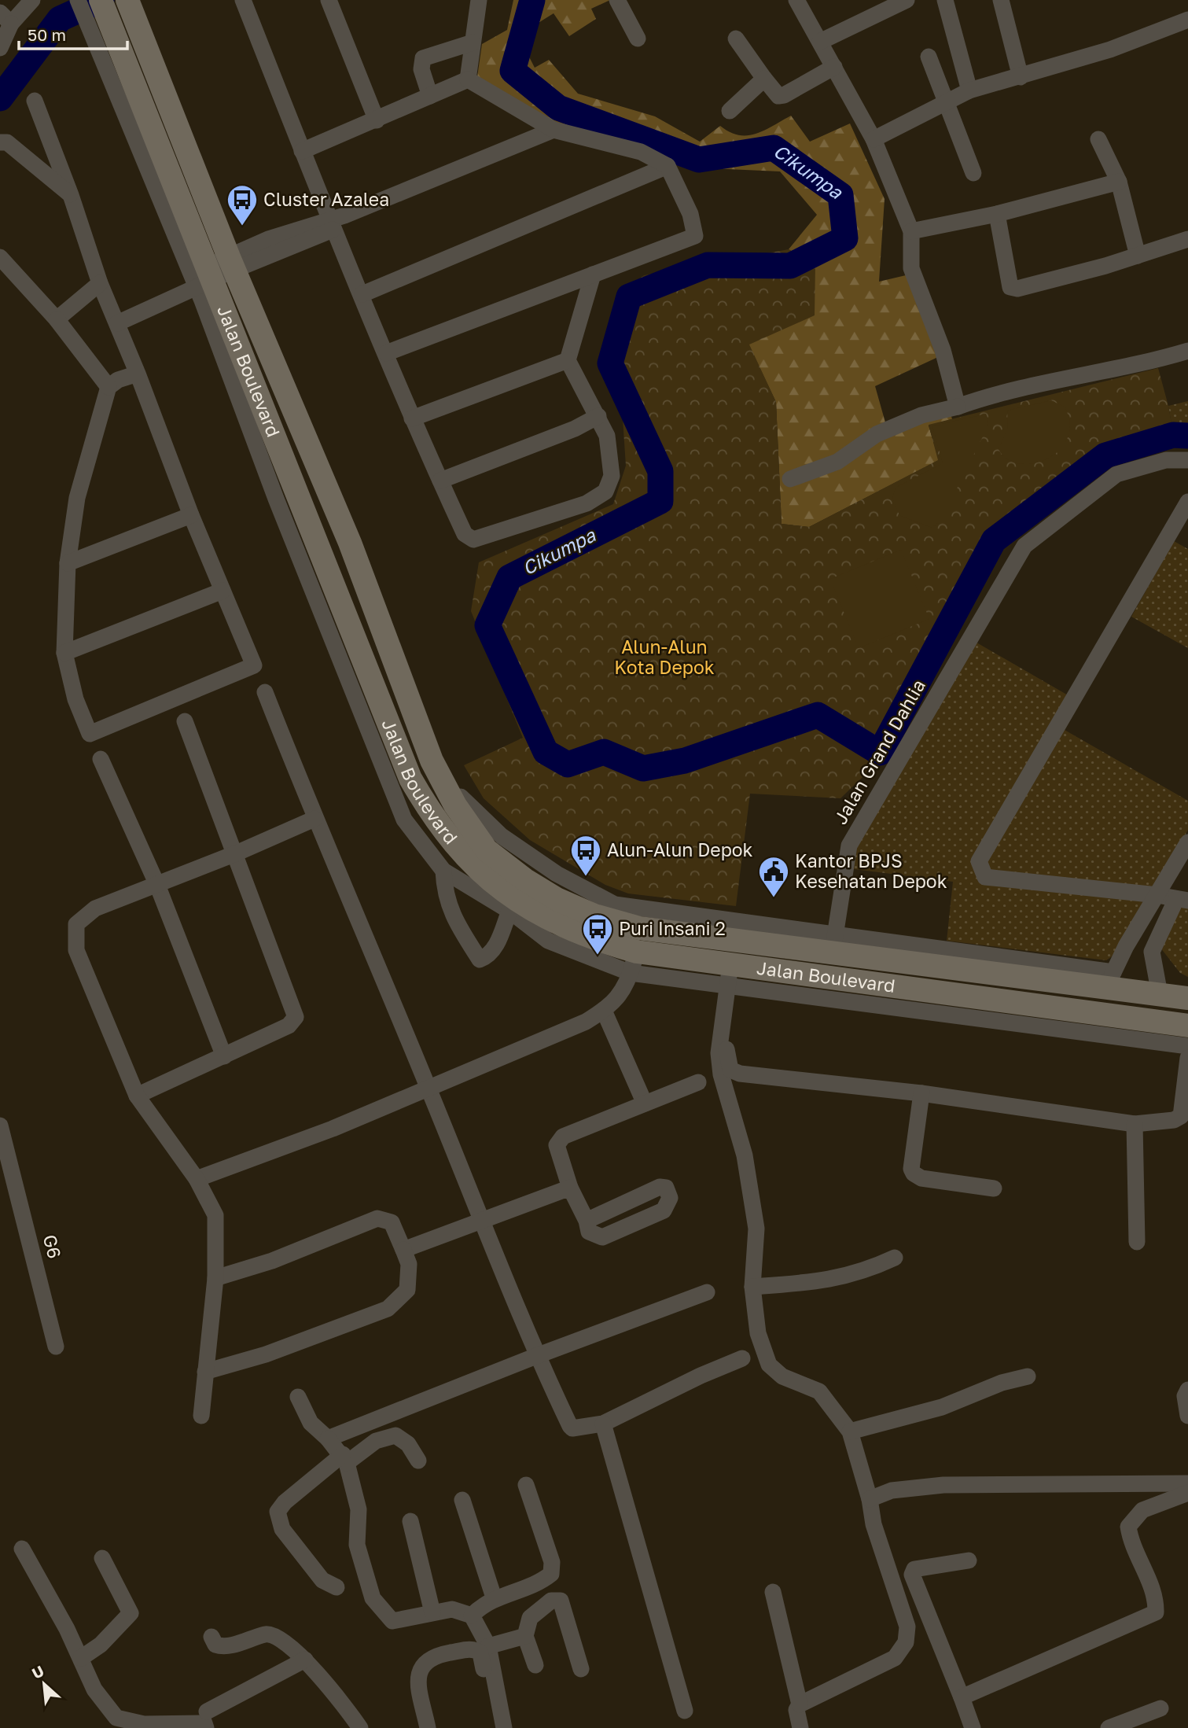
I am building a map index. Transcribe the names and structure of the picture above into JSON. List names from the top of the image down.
{
  "streets": {
    "main road": ["Jalan Boulevard"],
    "street": ["Jalan Grand Dahlia", "G6"]
  },
  "crossings": [
    ["Jalan Boulevard", "Jalan Grand Dahlia"]
  ],
  "water": ["Cikumpa"],
  "parks": ["Alun-Alun Kota Depok"],
  "places": {
    "bus stop": ["Cluster Azalea", "Alun-Alun Depok", "Puri Insani 2"],
    "public building": ["Kantor BPJS Kesehatan Depok"]
  },
  "scale_bar": "50 m",
  "north": "top left"
}
